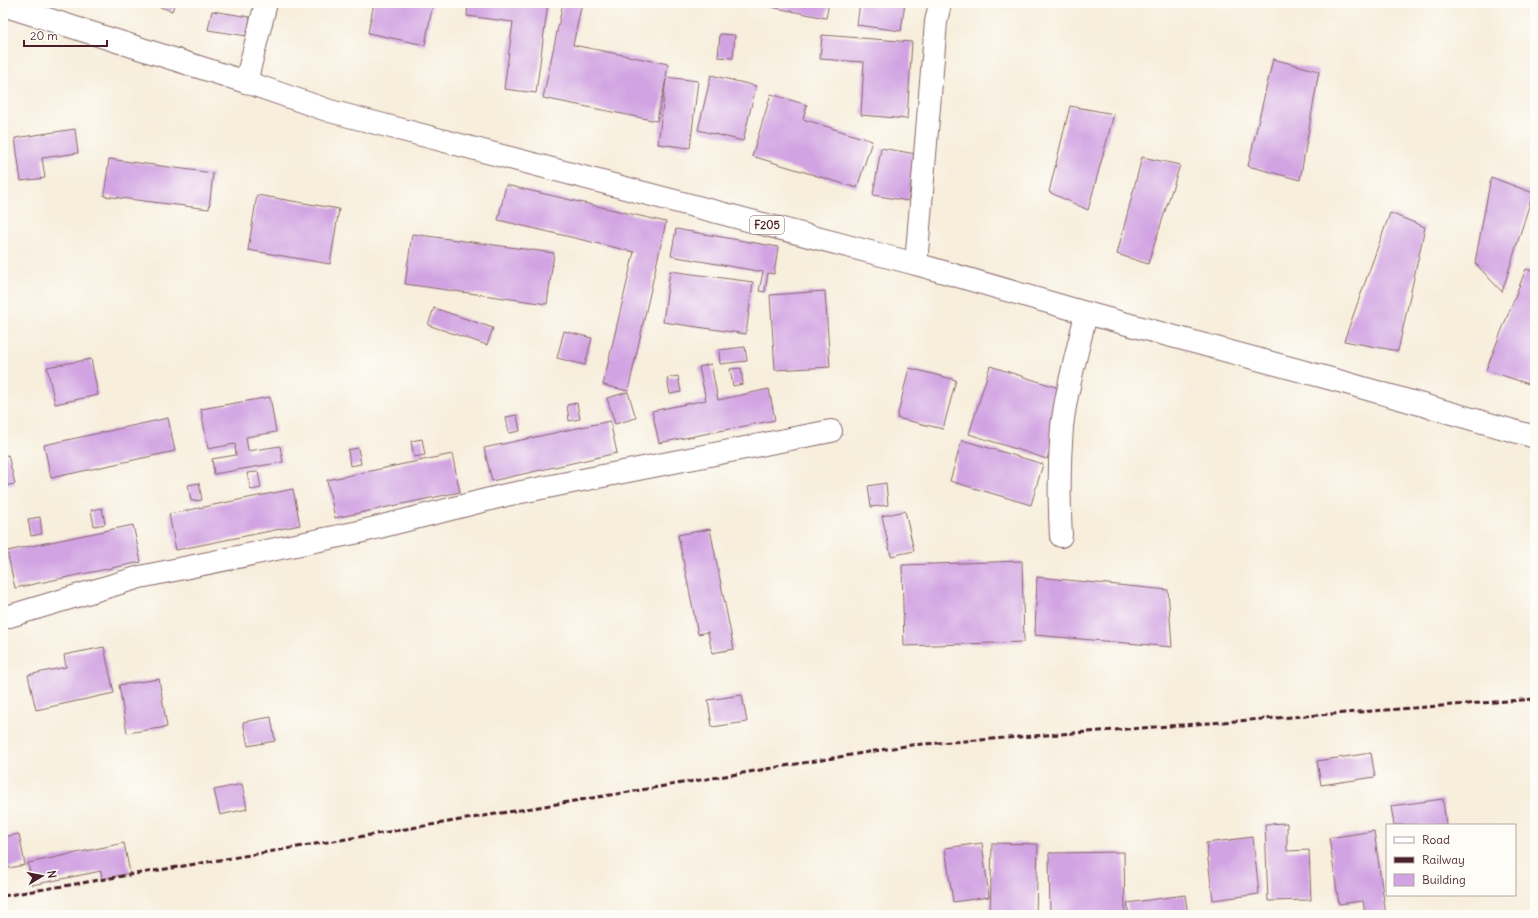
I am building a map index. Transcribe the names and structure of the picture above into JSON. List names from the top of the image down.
{
  "streets": {
    "main road": ["F205"]
  },
  "legend": ["Road", "Railway", "Building"],
  "scale_bar": "20 m",
  "north": "right"
}
